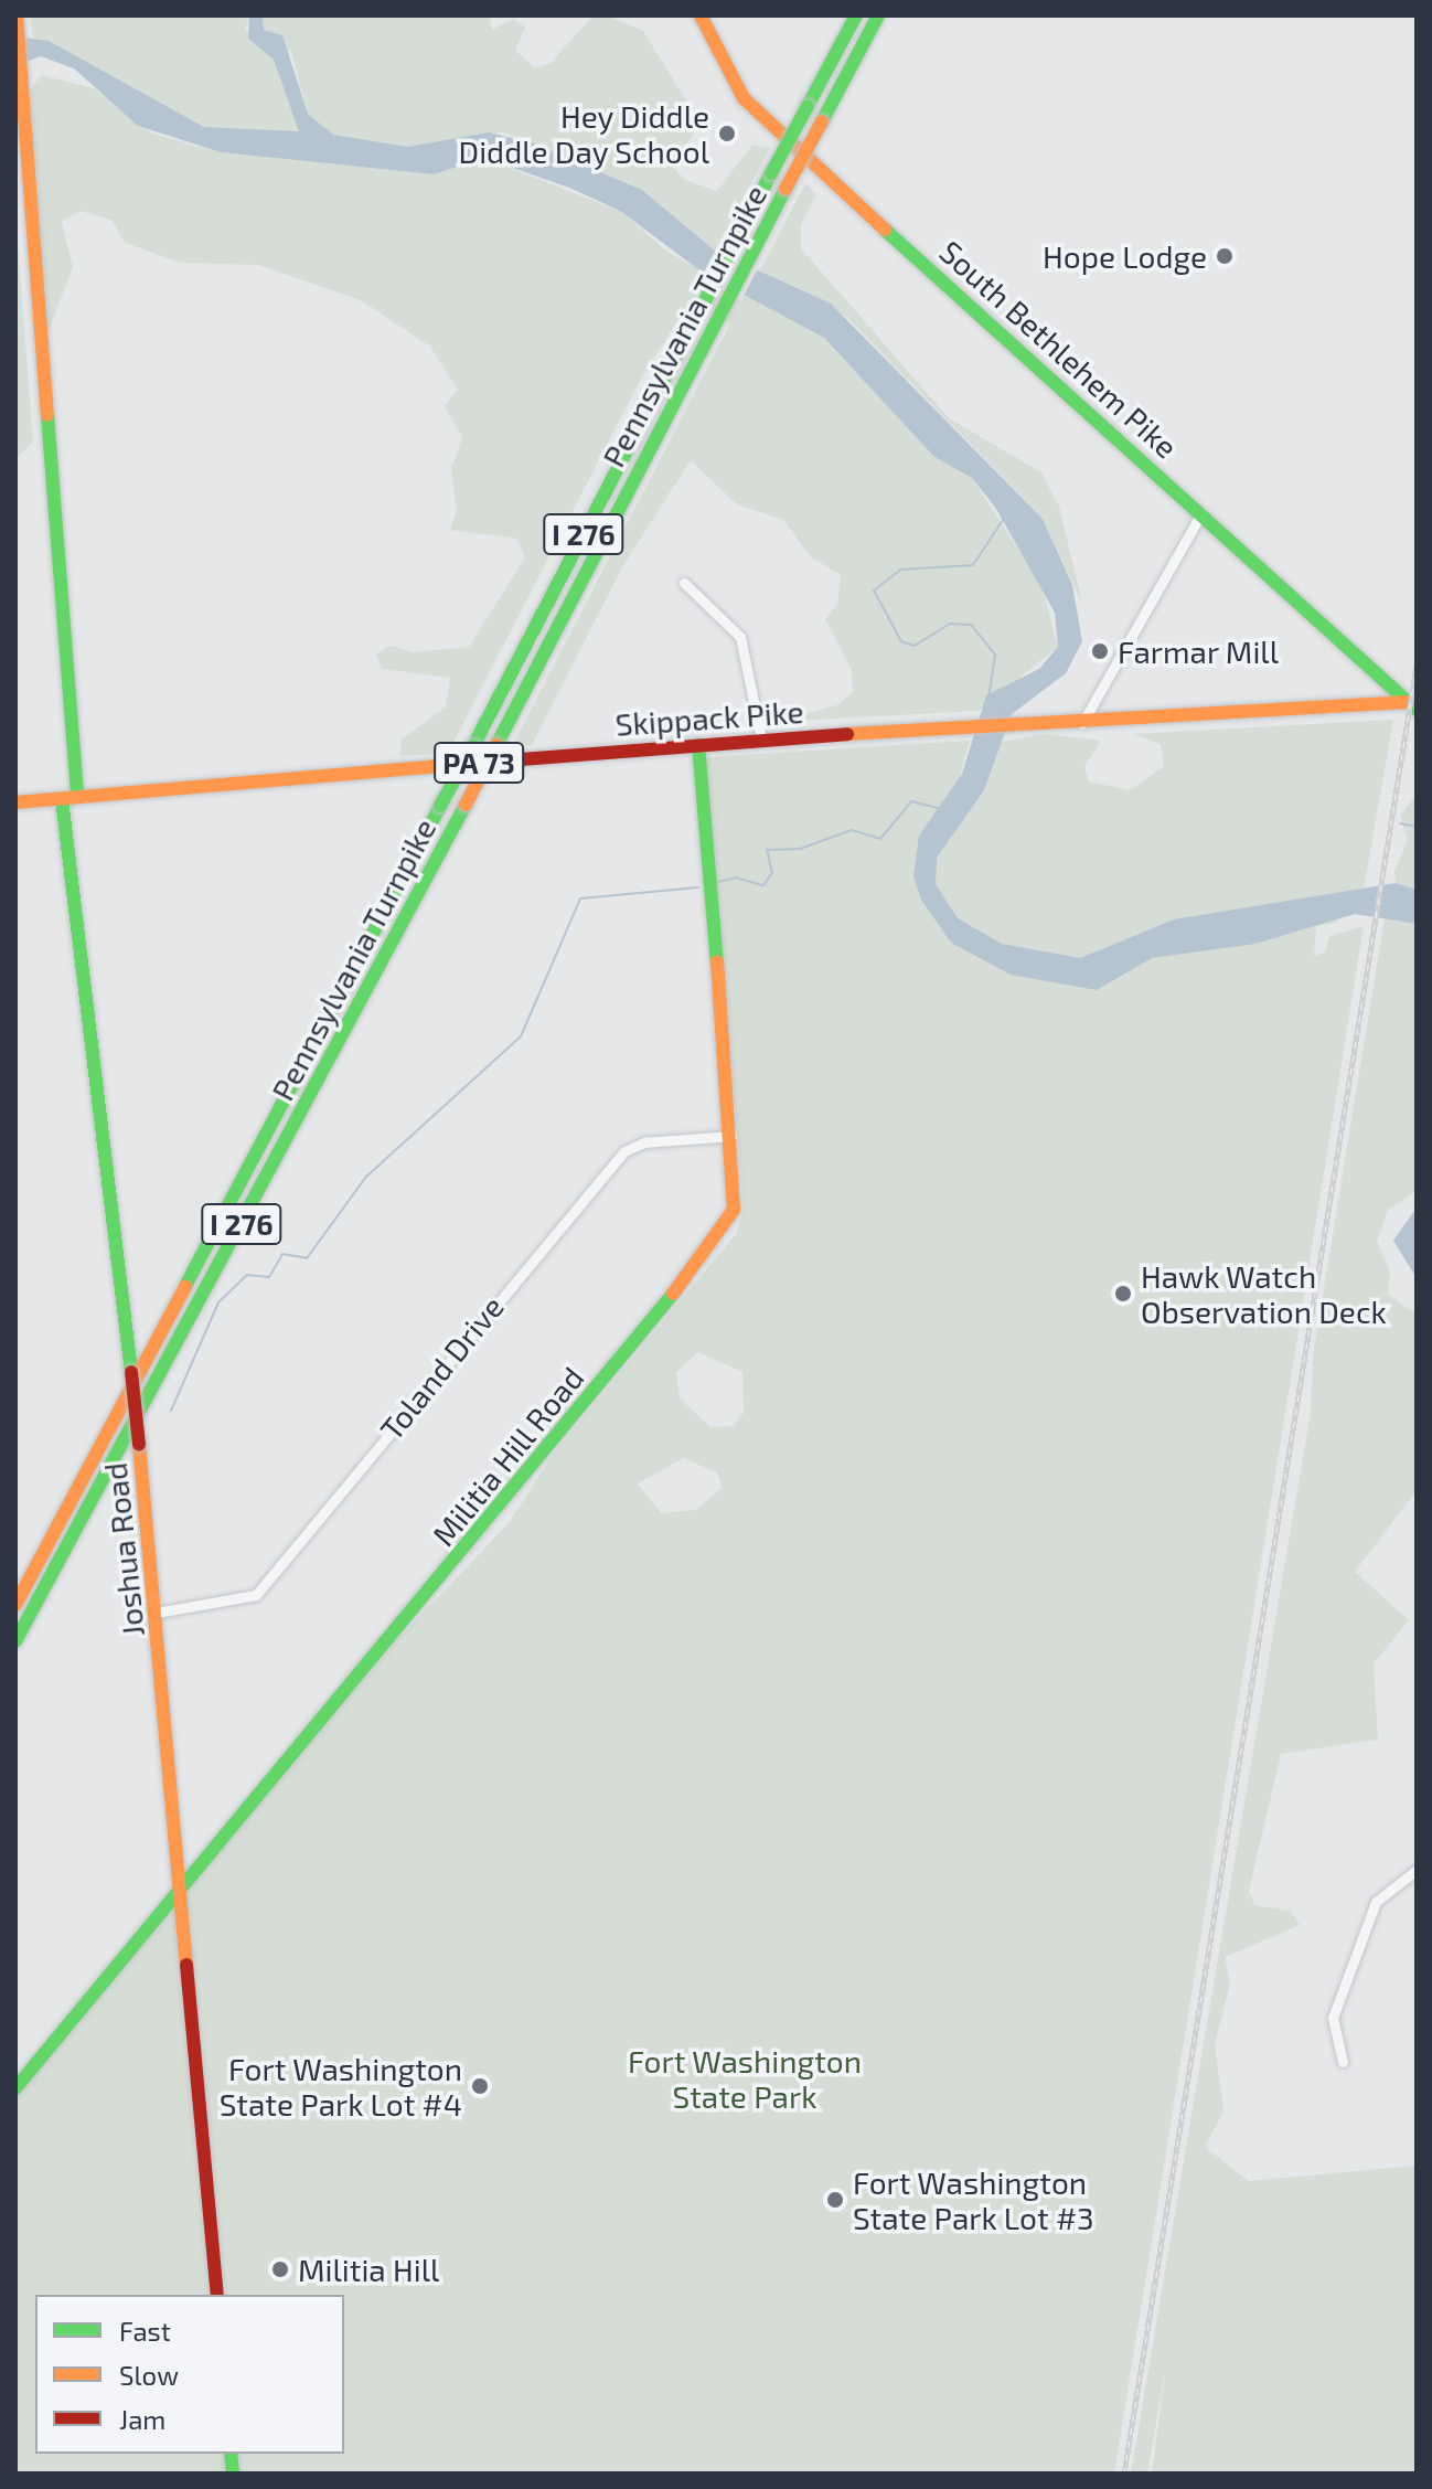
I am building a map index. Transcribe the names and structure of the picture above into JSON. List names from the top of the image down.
{
  "streets": {
    "main road": [
      "Pennsylvania Turnpike",
      "South Bethlehem Pike",
      "I 276",
      "Skippack Pike",
      "PA 73",
      "Militia Hill Road",
      "Joshua Road"
    ],
    "street": ["Toland Drive"]
  },
  "crossings": [
    ["South Bethlehem Pike", "Skippack Pike"],
    ["Skippack Pike", "Militia Hill Road"],
    ["Skippack Pike", "Joshua Road"],
    ["Toland Drive", "Militia Hill Road"],
    ["Toland Drive", "Joshua Road"],
    ["Militia Hill Road", "Joshua Road"]
  ],
  "parks": ["Fort Washington State Park"],
  "places": [
    "Hey Diddle Diddle Day School",
    "Hope Lodge",
    "Farmar Mill",
    "Hawk Watch Observation Deck",
    "Fort Washington State Park Lot #4",
    "Fort Washington State Park Lot #3",
    "Militia Hill"
  ],
  "legend": ["Fast", "Slow", "Jam"]
}
